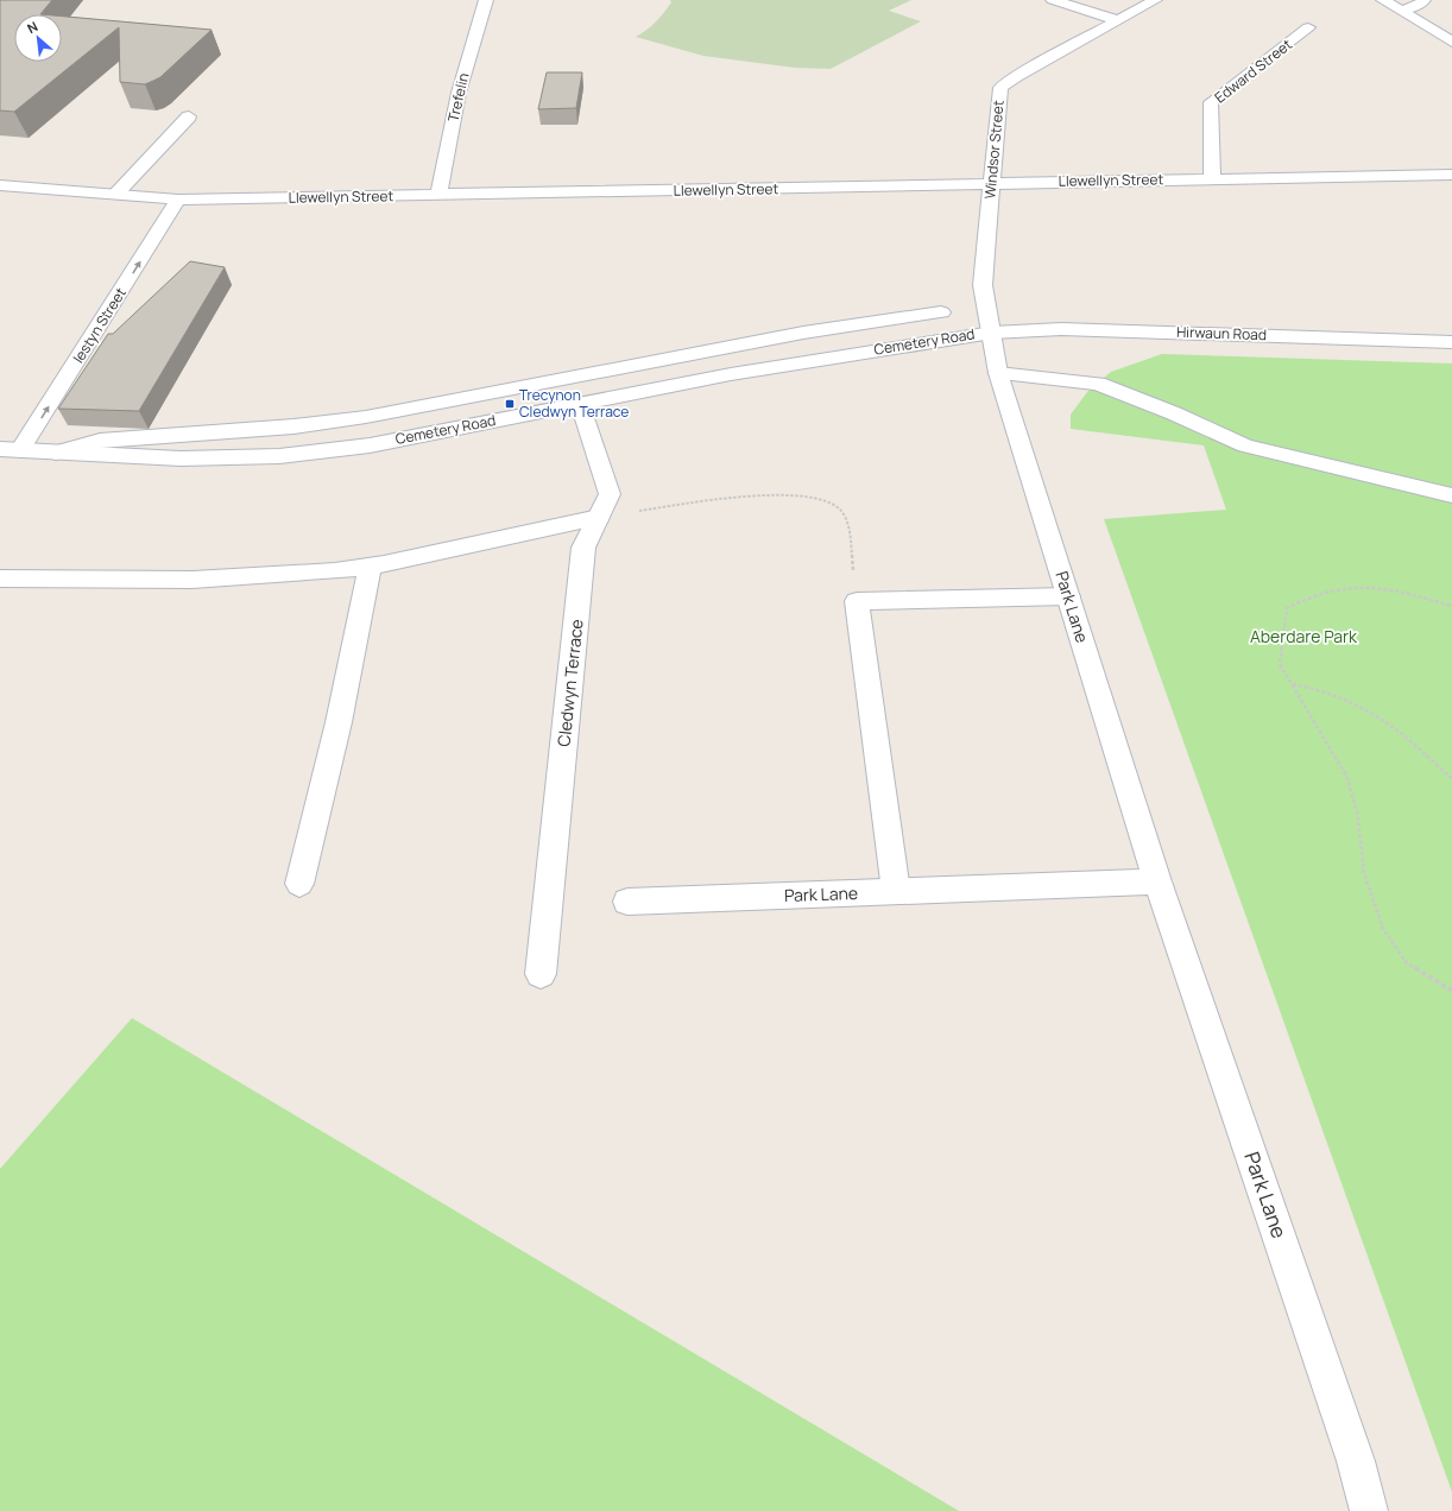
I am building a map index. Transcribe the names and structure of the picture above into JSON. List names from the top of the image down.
{
  "streets": {
    "street": [
      "Edward Street",
      "Trefelin",
      "Windsor Street",
      "Llewellyn Street",
      "Iestyn Street",
      "Hirwaun Road",
      "Cemetery Road",
      "Park Lane",
      "Cledwyn Terrace"
    ]
  },
  "crossings": [
    ["Edward Street", "Llewellyn Street"],
    ["Trefelin", "Llewellyn Street"],
    ["Windsor Street", "Llewellyn Street"],
    ["Windsor Street", "Hirwaun Road"],
    ["Windsor Street", "Cemetery Road"],
    ["Windsor Street", "Park Lane"],
    ["Llewellyn Street", "Iestyn Street"],
    ["Iestyn Street", "Cemetery Road"],
    ["Hirwaun Road", "Cemetery Road"],
    ["Hirwaun Road", "Park Lane"],
    ["Cemetery Road", "Park Lane"],
    ["Cemetery Road", "Cledwyn Terrace"]
  ],
  "one_way": ["Iestyn Street"],
  "parks": ["Aberdare Park"],
  "places": {
    "transit": ["Trecynon Cledwyn Terrace"]
  },
  "north": "top left"
}
